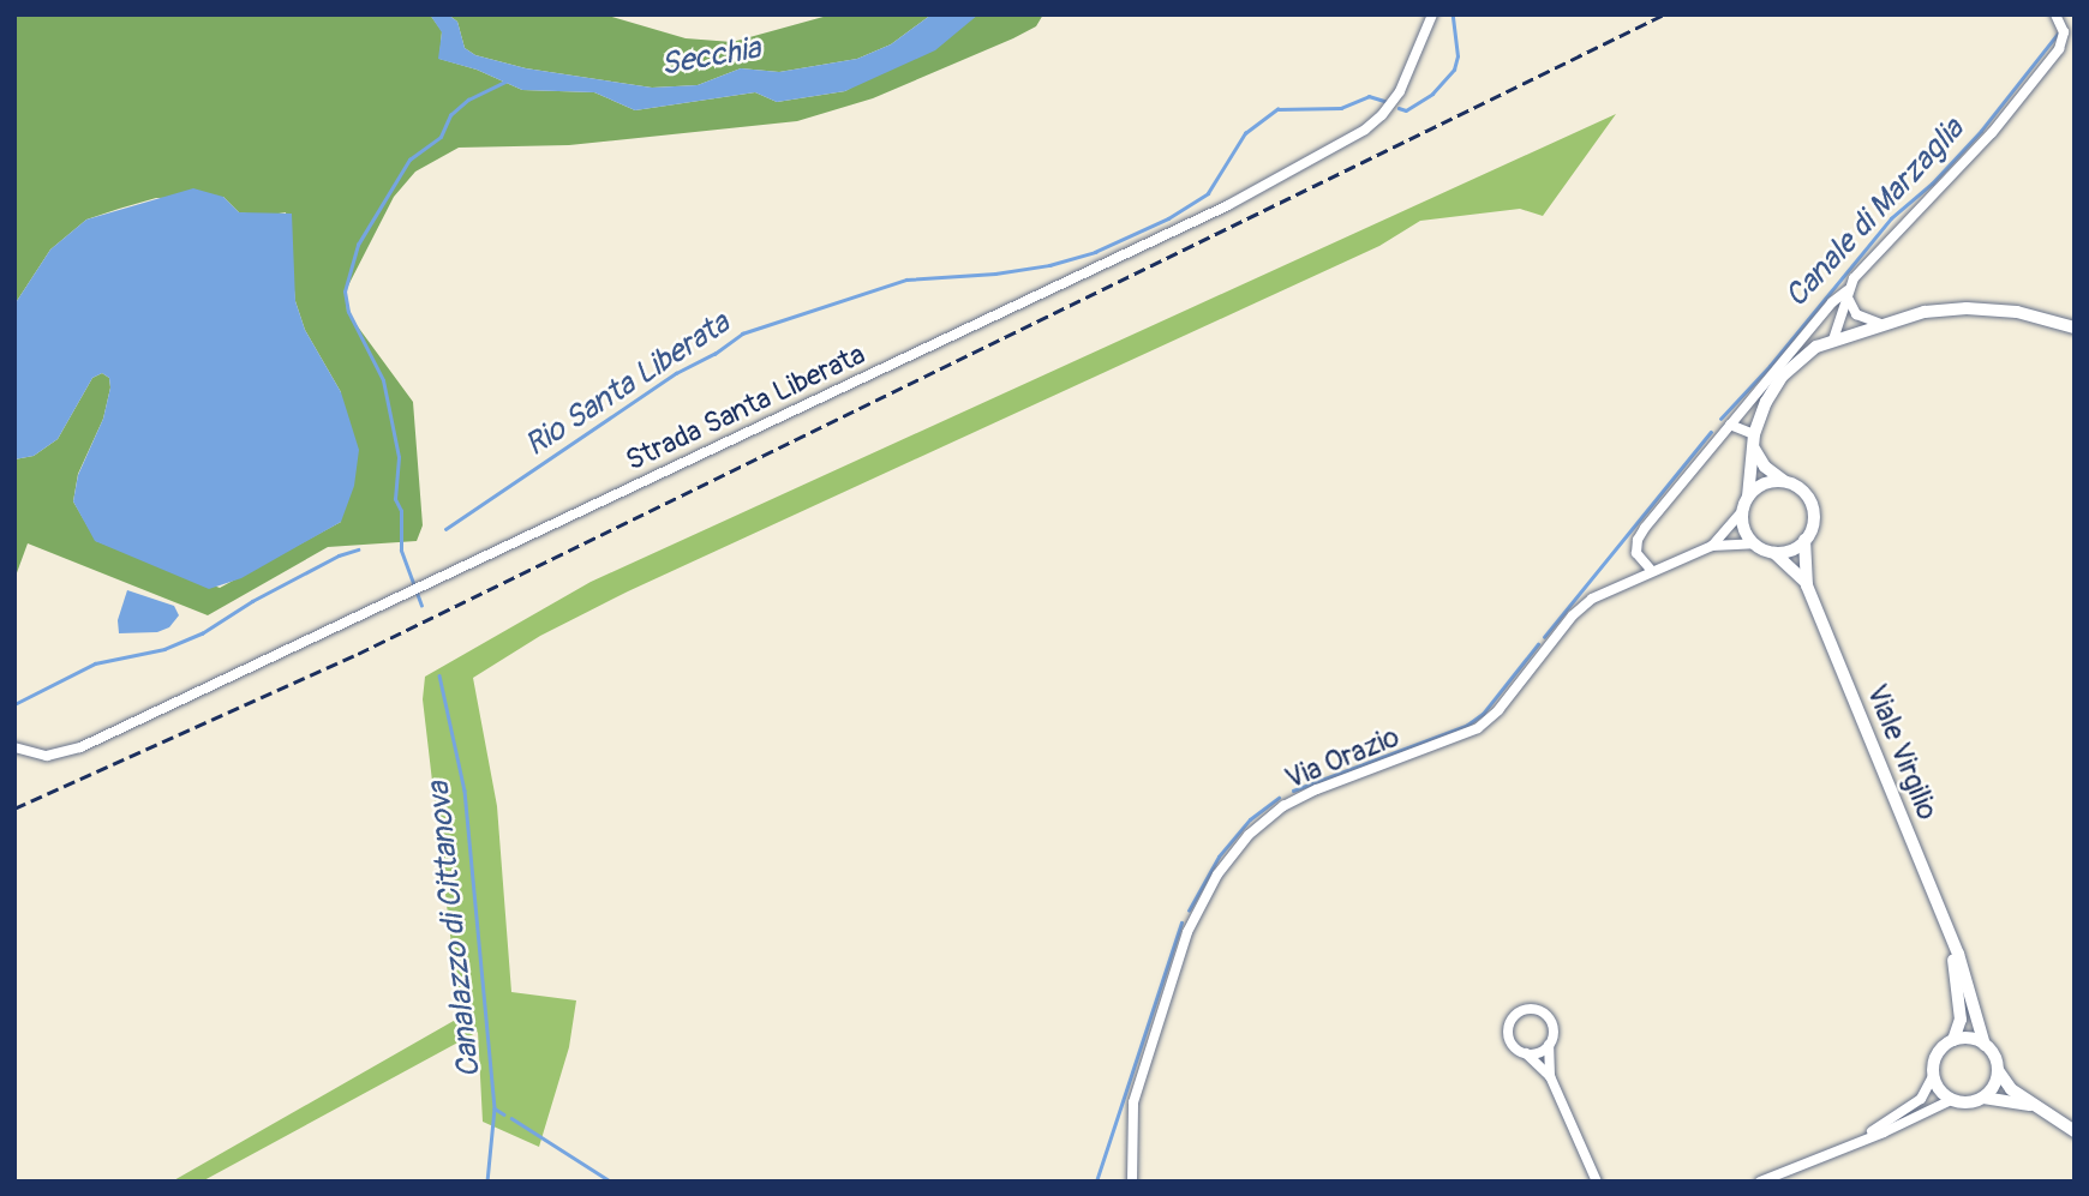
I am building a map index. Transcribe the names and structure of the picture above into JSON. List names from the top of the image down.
{
  "streets": {
    "street": ["Strada Santa Liberata", "Viale Virgilio", "Via Orazio"]
  },
  "crossings": [
    ["Viale Virgilio", "Via Orazio"]
  ],
  "water": [
    "Secchia",
    "Canale di Marzaglia",
    "Rio Santa Liberata",
    "Canalazzo di Cittanova"
  ]
}
